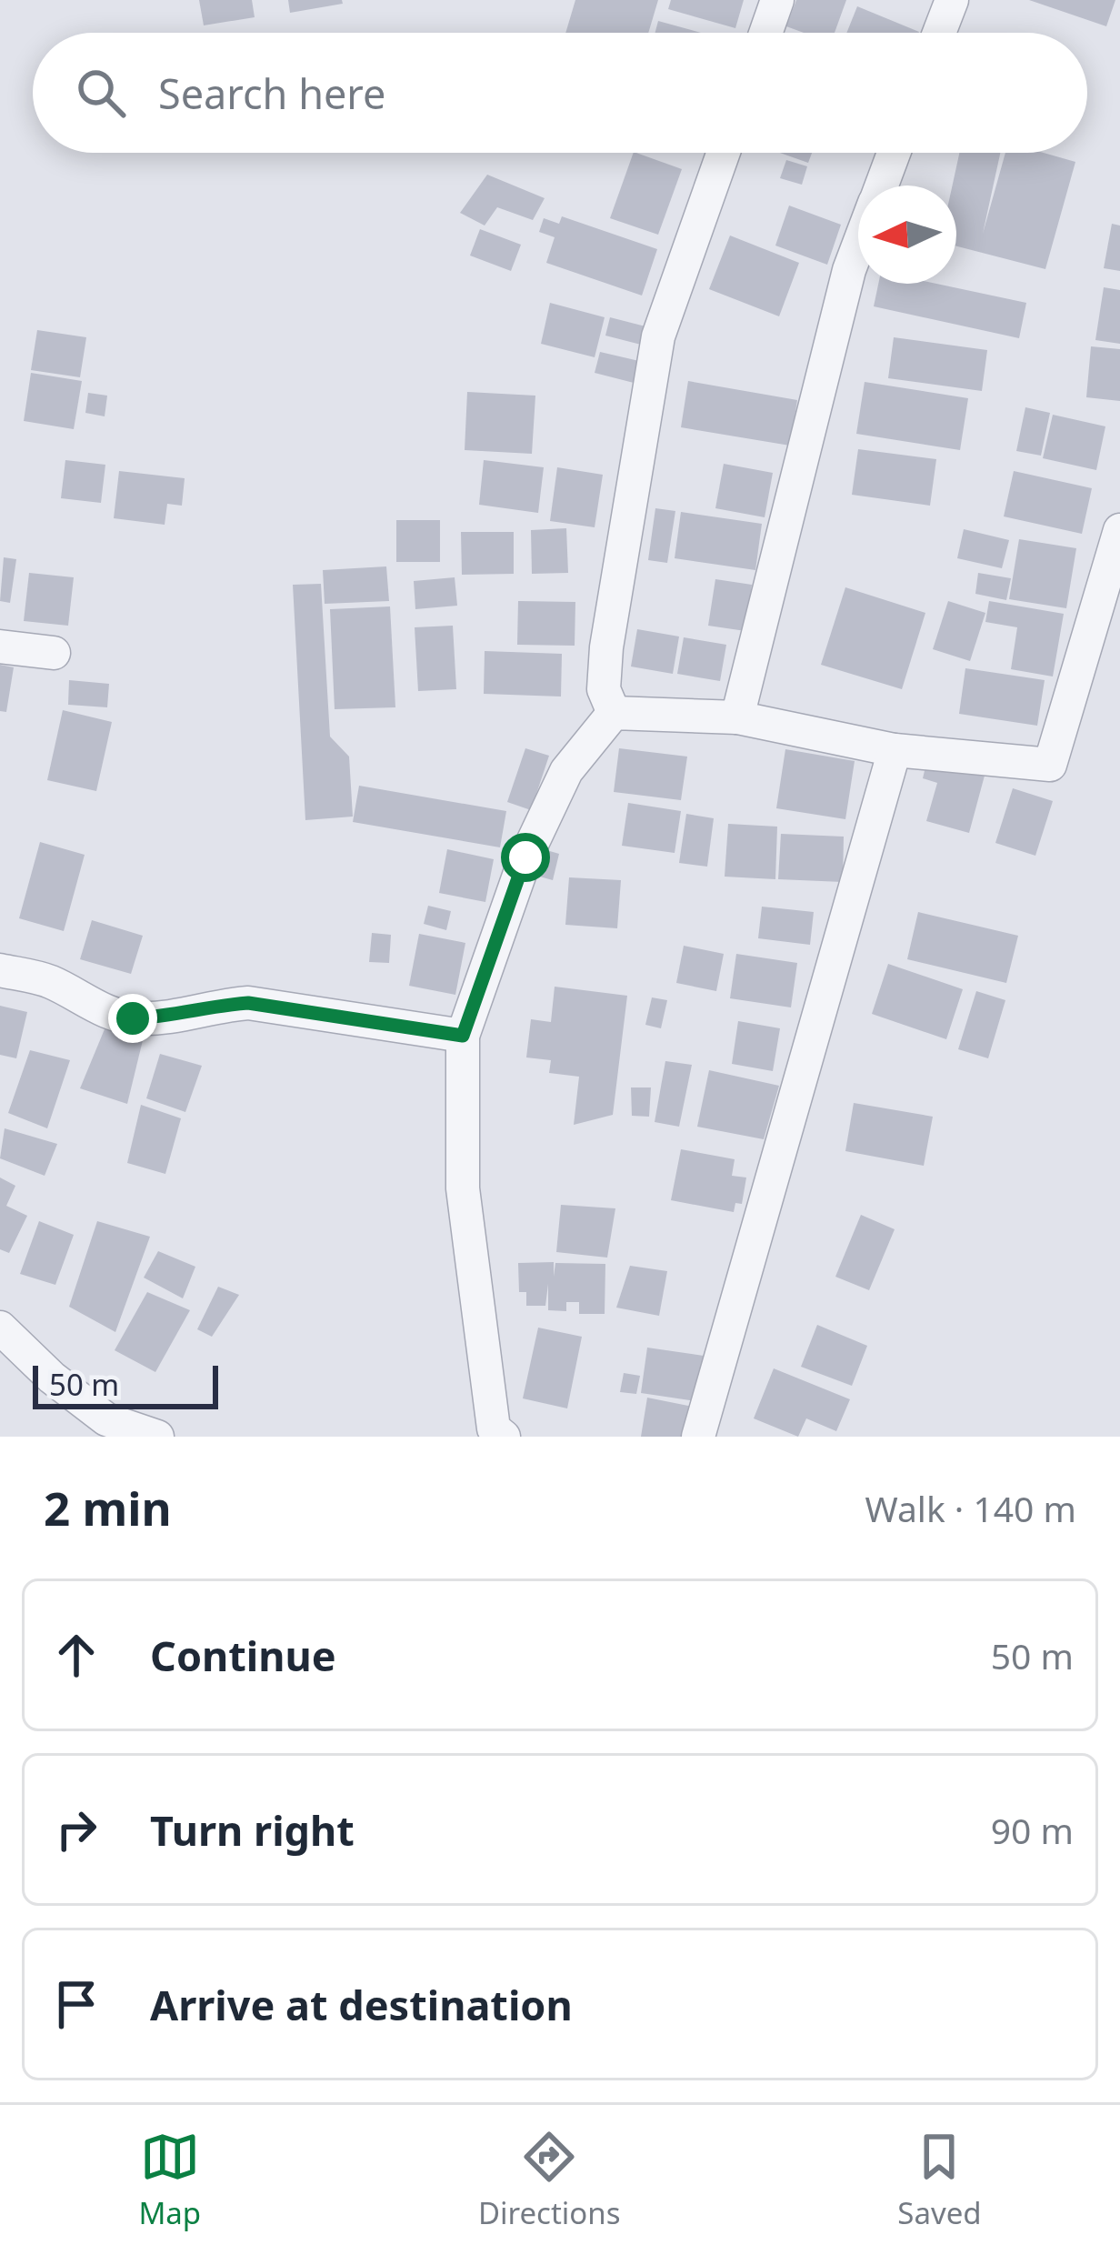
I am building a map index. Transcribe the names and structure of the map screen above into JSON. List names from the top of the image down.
{
  "scale_bar": "50 m",
  "north": "left",
  "page": {
    "search": "Search here",
    "scale": "50 m",
    "heading": ["2 min", "Walk · 140 m"],
    "list": [
      ["Continue", "50 m"],
      ["Turn right", "90 m"],
      "Arrive at destination"
    ],
    "nav": ["Map", "Directions", "Saved"]
  }
}
